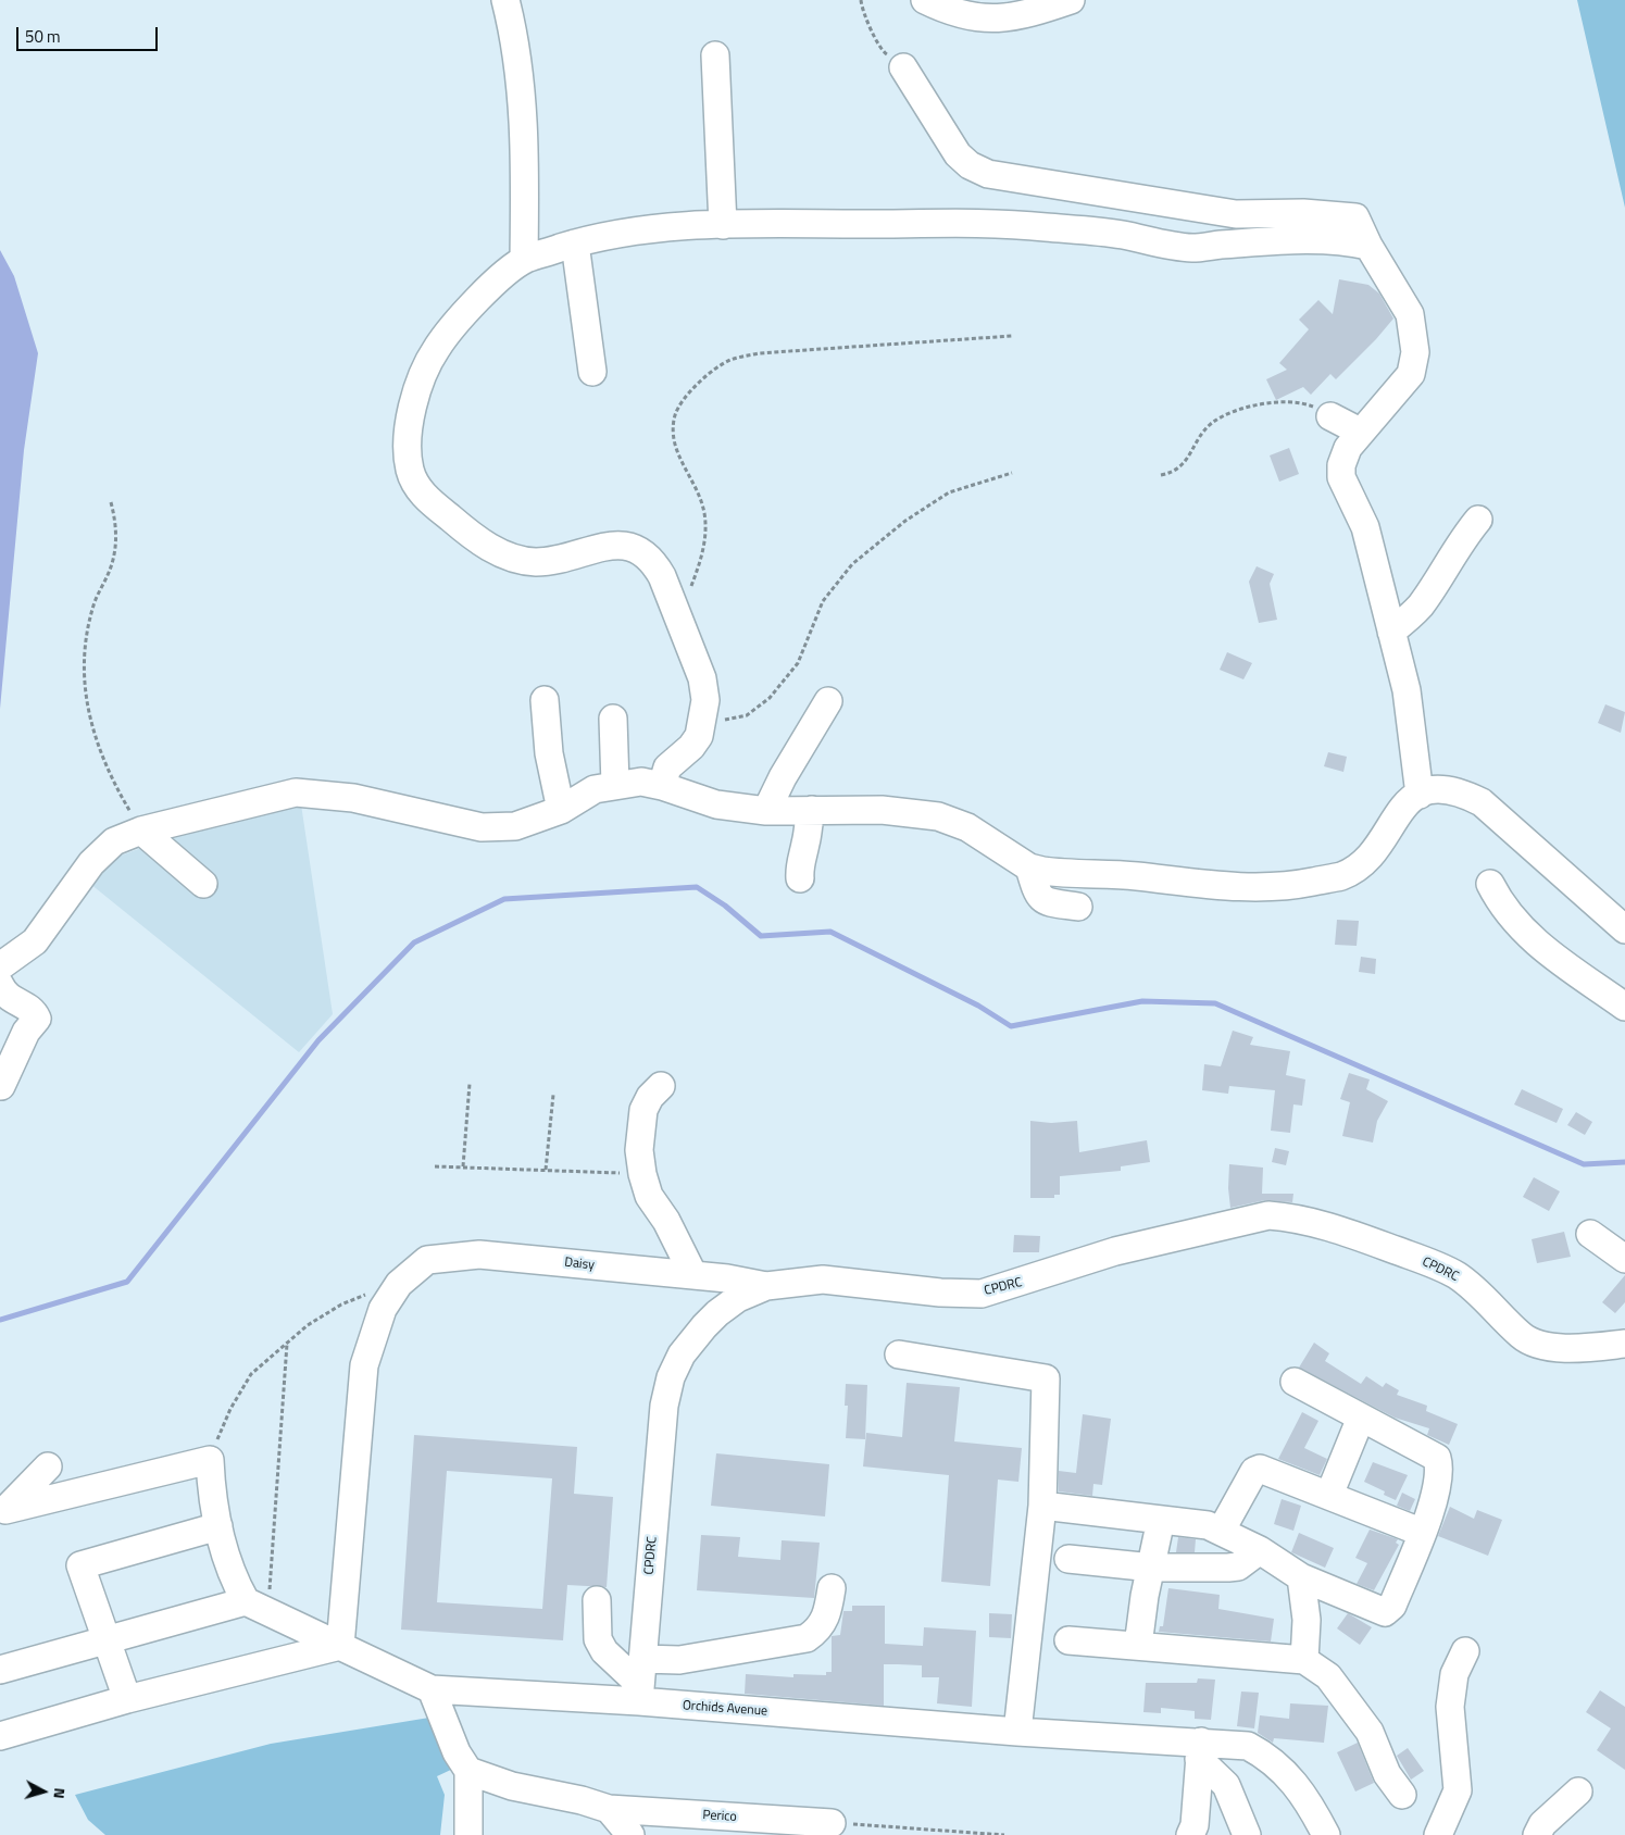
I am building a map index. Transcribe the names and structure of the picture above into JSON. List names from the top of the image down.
{
  "streets": {
    "street": [
      "Daisy",
      "CPDRC",
      "Orchids Avenue",
      "Perico"
    ]
  },
  "crossings": [
    ["Daisy", "CPDRC"],
    ["CPDRC", "Orchids Avenue"]
  ],
  "scale_bar": "50 m",
  "north": "right"
}
